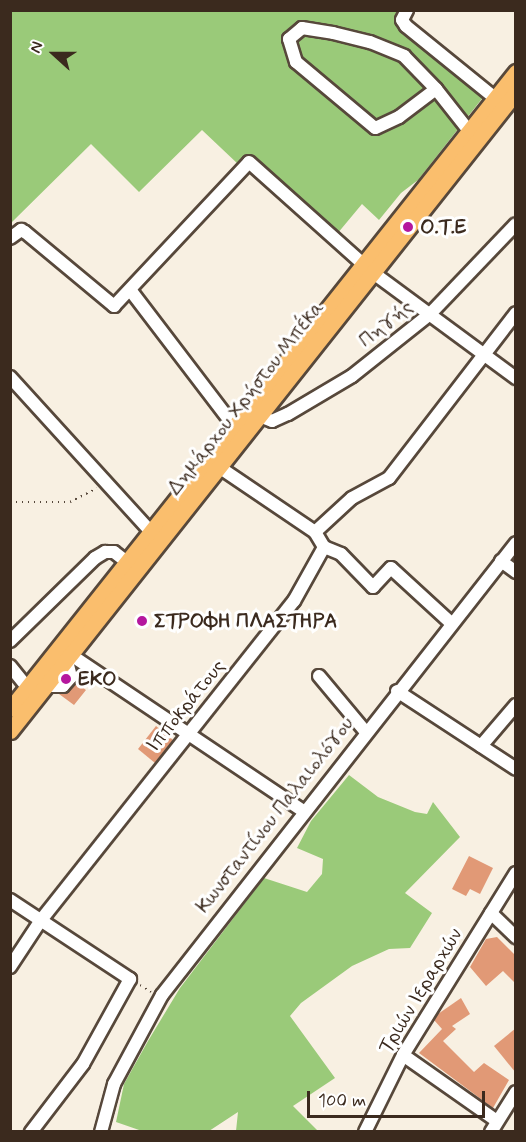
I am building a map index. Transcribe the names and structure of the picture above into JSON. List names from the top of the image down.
{
  "streets": {
    "main road": ["Δημάρχου Χρήστου Μπέκα"],
    "street": [
      "Πηγής",
      "Ιπποκράτους",
      "Κωνσταντίνου Παλαιολόγου",
      "Τριών Ιεραρχών"
    ]
  },
  "crossings": [
    ["Πηγής", "Δημάρχου Χρήστου Μπέκα"]
  ],
  "places": ["Ο.Τ.Ε", "ΣΤΡΟΦΗ ΠΛΑΣΤΗΡΑ", "ΕΚΟ"],
  "scale_bar": "100 m",
  "north": "left"
}
